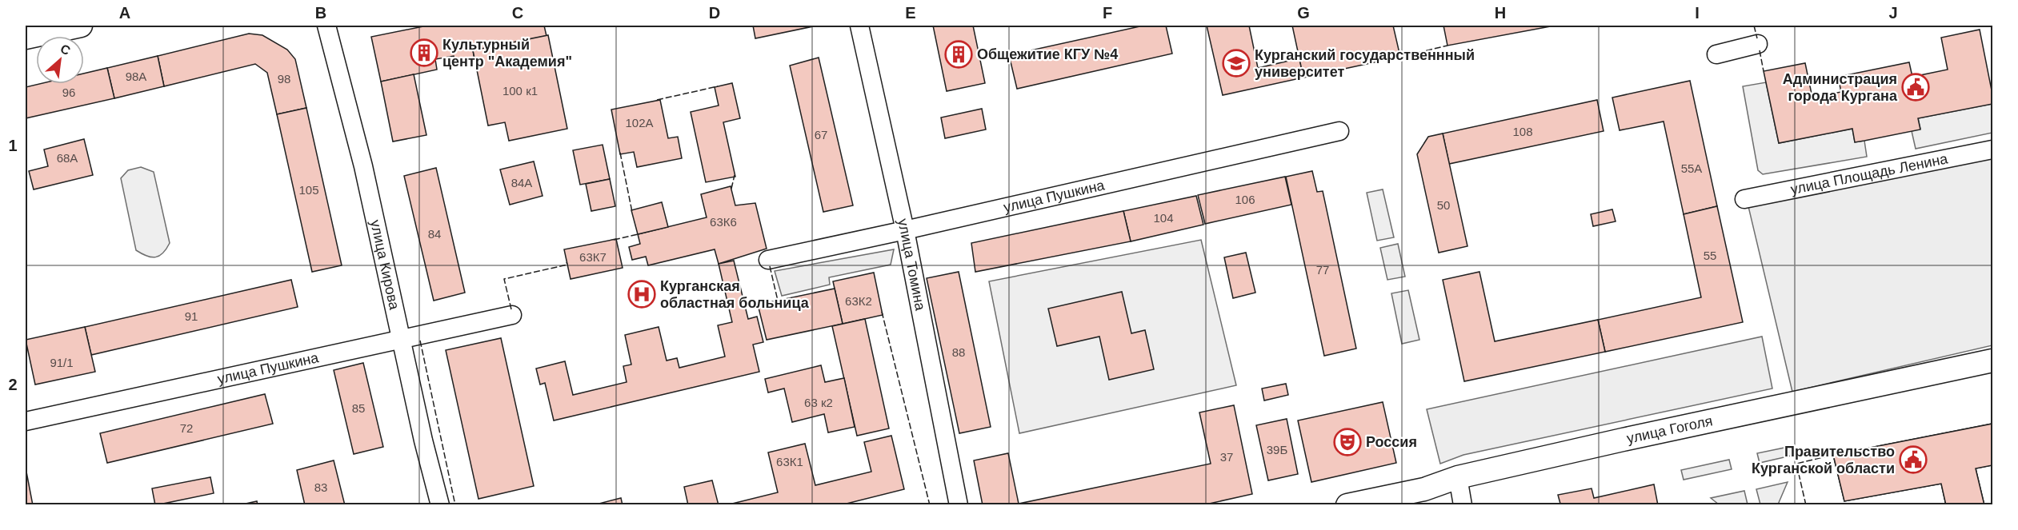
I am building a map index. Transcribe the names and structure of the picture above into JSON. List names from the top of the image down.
{
  "streets": {
    "main road": ["улица Гоголя"],
    "street": [
      "улица Площадь Ленина",
      "улица Пушкина",
      "улица Кирова",
      "улица Томина"
    ]
  },
  "crossings": [
    ["улица Пушкина", "улица Кирова"],
    ["улица Пушкина", "улица Томина"]
  ],
  "places": {
    "building": ["Культурный центр \"Академия\"", "Общежитие КГУ №4"],
    "school or university": ["Курганский государственнный университет"],
    "public building": ["Администрация города Кургана", "Правительство Курганской области"],
    "hospital": ["Курганская областная больница"],
    "theatre": ["Россия"]
  },
  "house_numbers": [
    "98А",
    "98",
    "100 к1",
    "96",
    "102А",
    "108",
    "67",
    "68А",
    "55А",
    "84А",
    "105",
    "106",
    "50",
    "104",
    "63К6",
    "84",
    "55",
    "63К7",
    "77",
    "63К2",
    "91",
    "88",
    "91/1",
    "63 к2",
    "85",
    "72",
    "39Б",
    "37",
    "63К1",
    "83"
  ],
  "north": "top right",
  "grid": {
    "columns": [
      "A",
      "B",
      "C",
      "D",
      "E",
      "F",
      "G",
      "H",
      "I",
      "J"
    ],
    "rows": ["1", "2"]
  }
}
